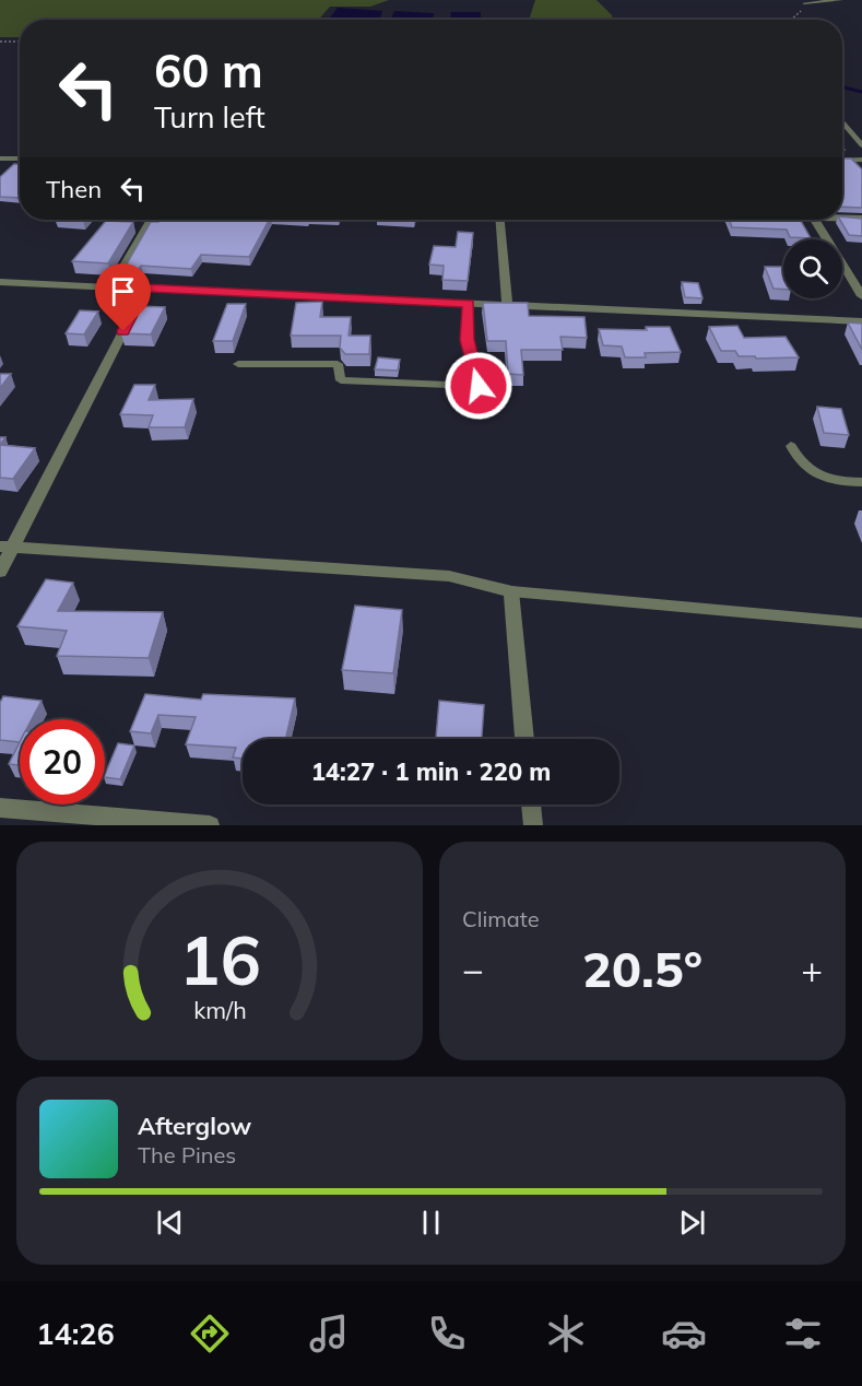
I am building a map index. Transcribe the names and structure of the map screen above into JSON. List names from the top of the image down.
{
  "page": {
    "turn": ["60 m", "Turn left"],
    "then": "Then",
    "limit": "20",
    "trip": "14:27 · 1 min · 220 m",
    "tile": "Climate",
    "heat": ["−", "20.5°", "+"],
    "song": ["Afterglow", "The Pines"],
    "tabs": "14:26",
    "gauge": ["16", "km/h"]
  }
}
